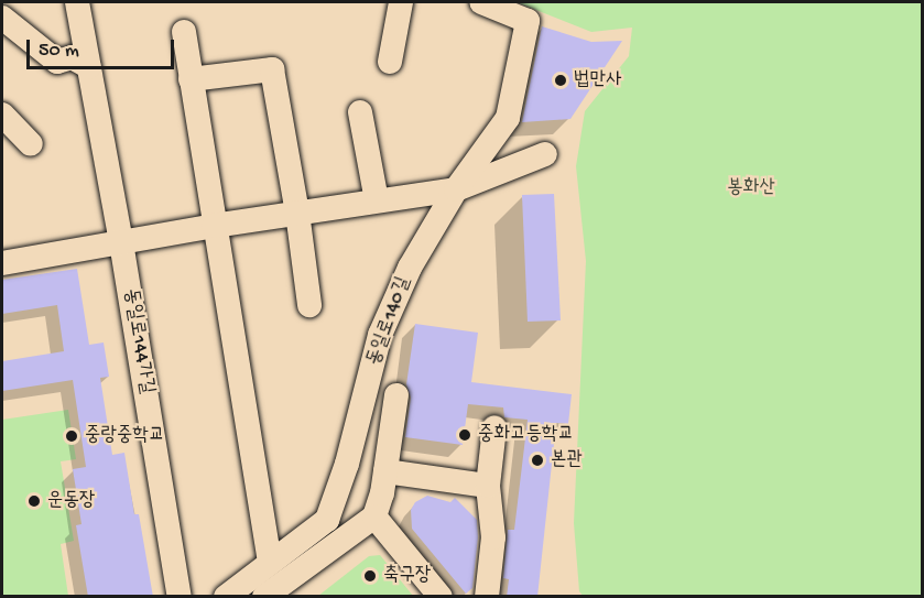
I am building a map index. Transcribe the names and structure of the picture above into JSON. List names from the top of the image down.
{
  "streets": {
    "street": ["동일로140길", "동일로144가길"]
  },
  "parks": ["봉화산"],
  "places": [
    "법만사",
    "중화고등학교",
    "중랑중학교",
    "본관",
    "운동장",
    "축구장"
  ],
  "scale_bar": "50 m"
}
